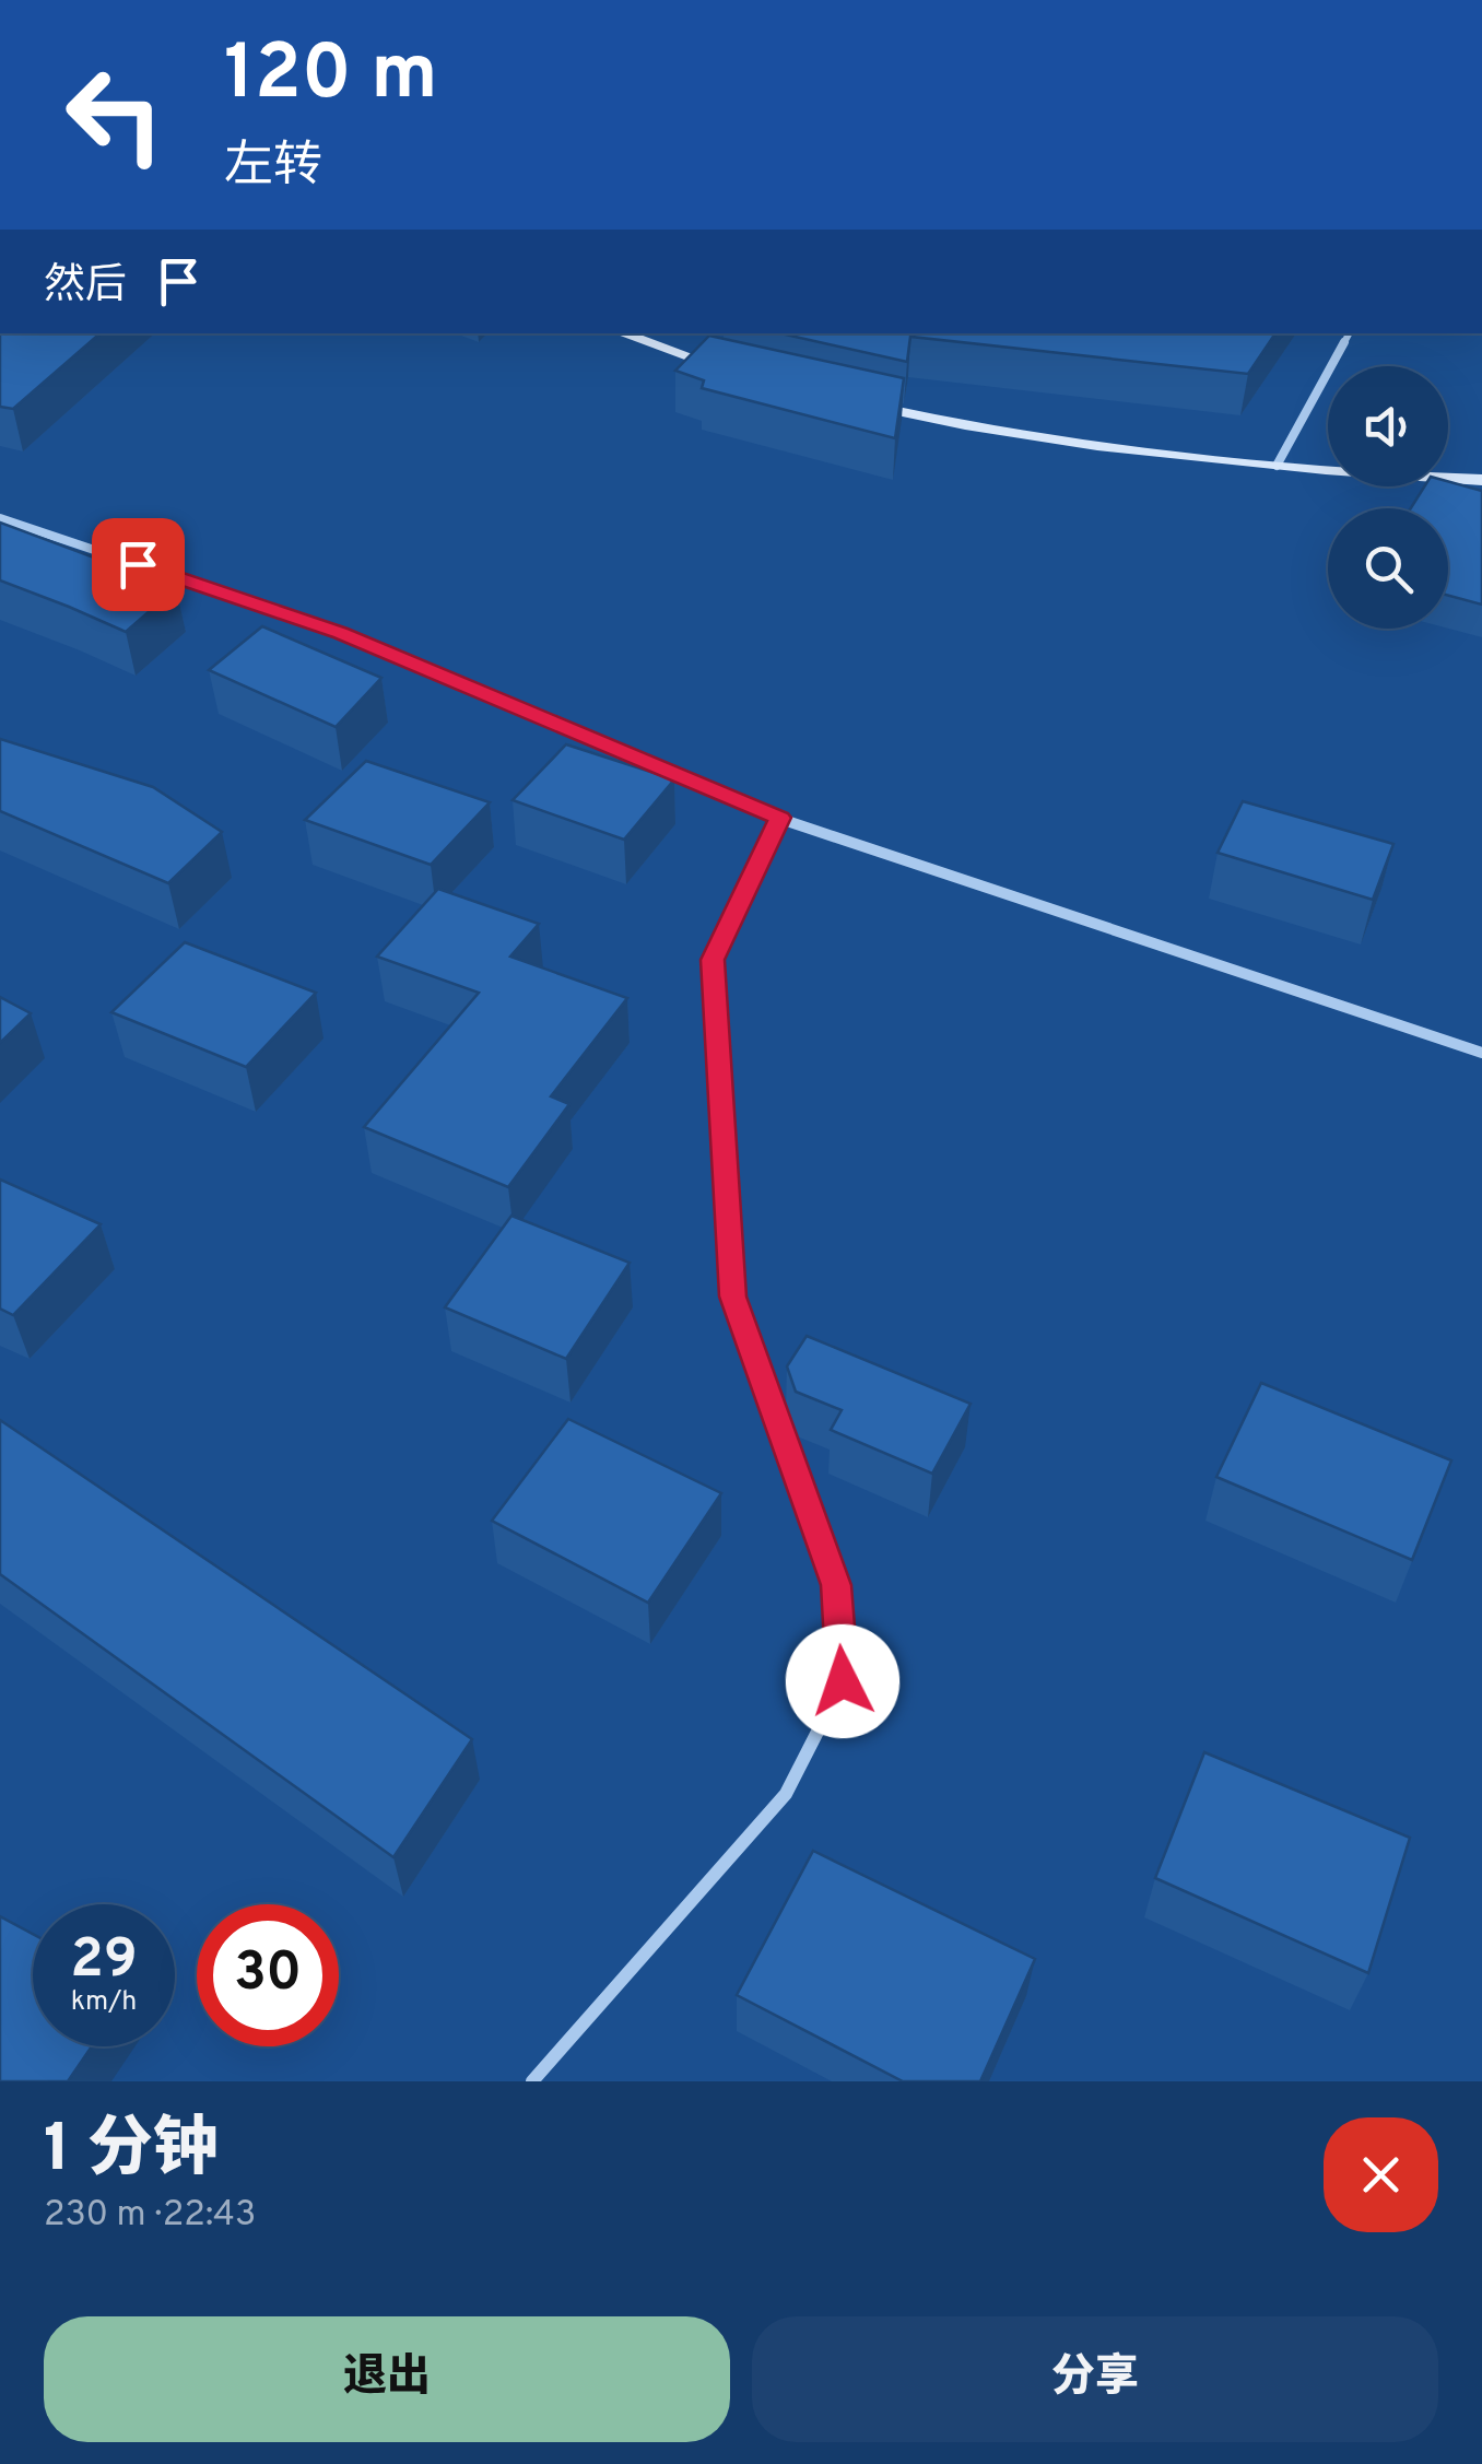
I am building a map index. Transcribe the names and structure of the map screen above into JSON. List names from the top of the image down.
{
  "page": {
    "turn": ["120 m", "左转"],
    "then": "然后",
    "speed": "29 km/h",
    "limit": "30",
    "heading": ["1 分钟", "230 m · 22:43"],
    "buttons": ["退出", "分享"]
  }
}
